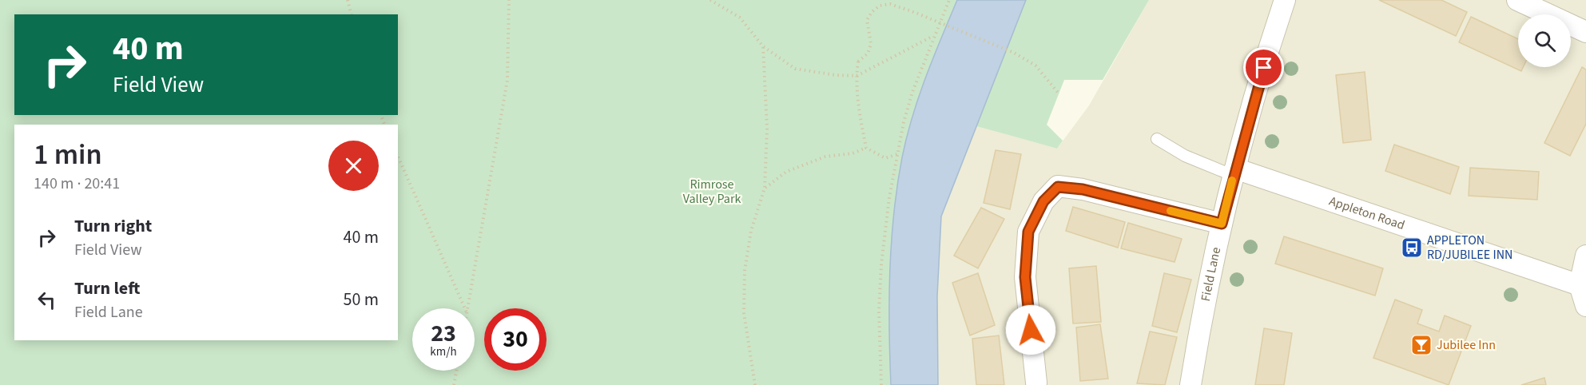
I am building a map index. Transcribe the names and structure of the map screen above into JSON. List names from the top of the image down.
{
  "streets": {
    "street": ["Appleton Road", "Field Lane"]
  },
  "crossings": [
    ["Appleton Road", "Field Lane"]
  ],
  "parks": ["Rimrose Valley Park"],
  "places": {
    "bus stop": ["APPLETON RD/JUBILEE INN"],
    "bar": ["Jubilee Inn"]
  },
  "page": {
    "turn": ["40 m", "Field View"],
    "heading": ["1 min", "140 m · 20:41"],
    "list": [
      {
        "name": "Turn right",
        "note": "Field View",
        "value": "40 m"
      },
      {
        "name": "Turn left",
        "note": "Field Lane",
        "value": "50 m"
      }
    ],
    "speed": "23 km/h",
    "limit": "30"
  }
}
